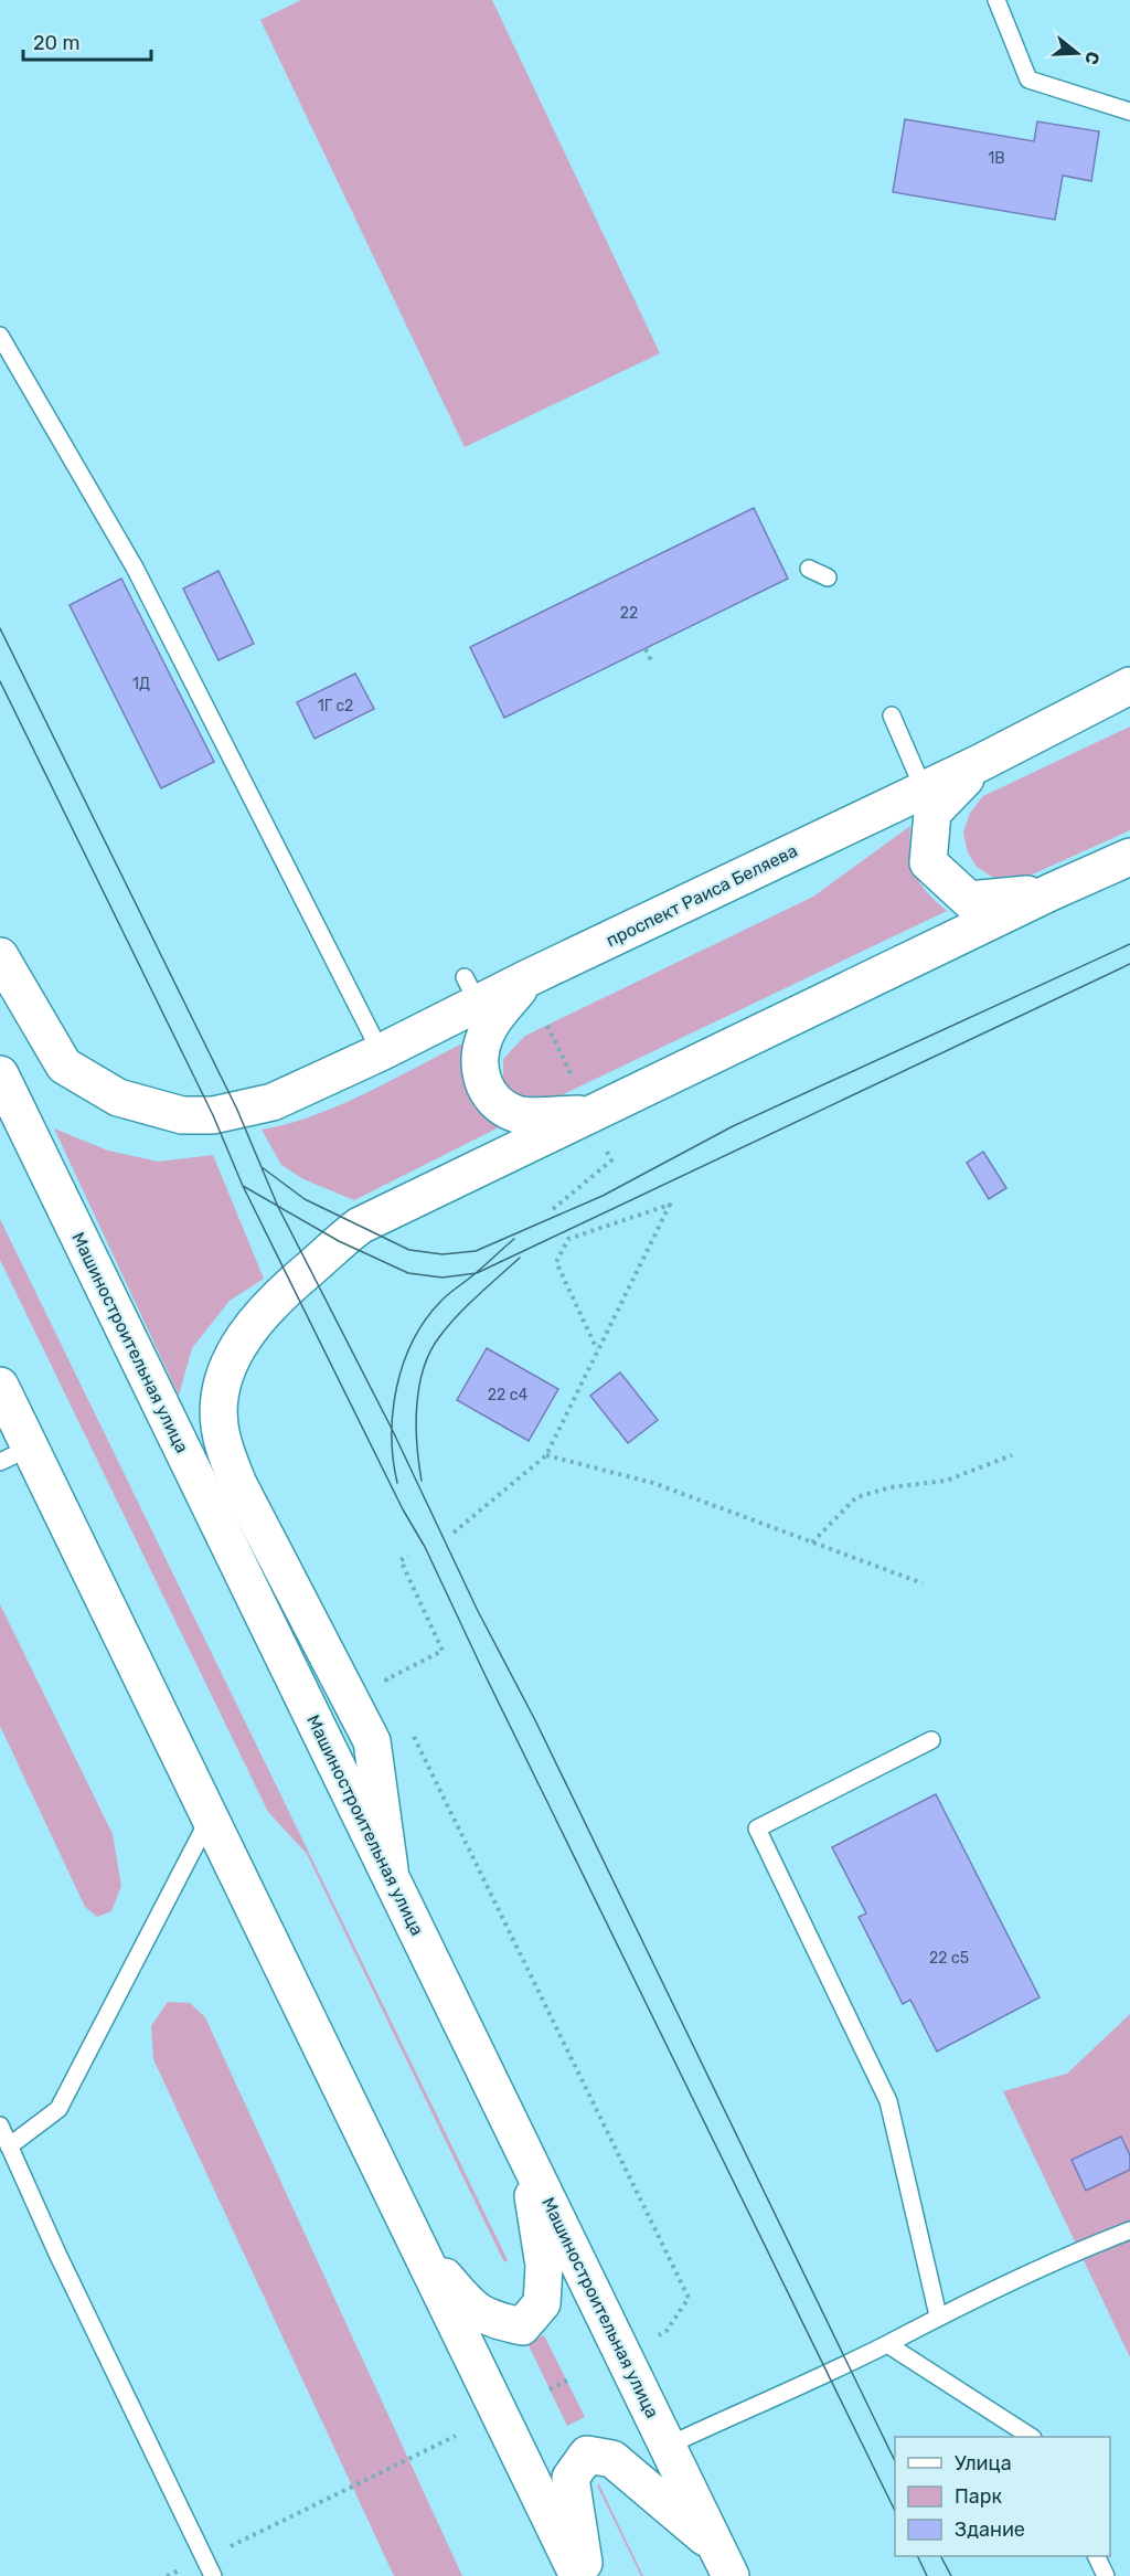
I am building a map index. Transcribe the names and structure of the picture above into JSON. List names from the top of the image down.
{
  "streets": {
    "main road": ["проспект Раиса Беляева", "Машиностроительная улица"]
  },
  "house_numbers": [
    "1В",
    "22",
    "1Д",
    "1Г с2",
    "22 с4",
    "22 с5"
  ],
  "legend": ["Улица", "Парк", "Здание"],
  "scale_bar": "20 m",
  "north": "right"
}
